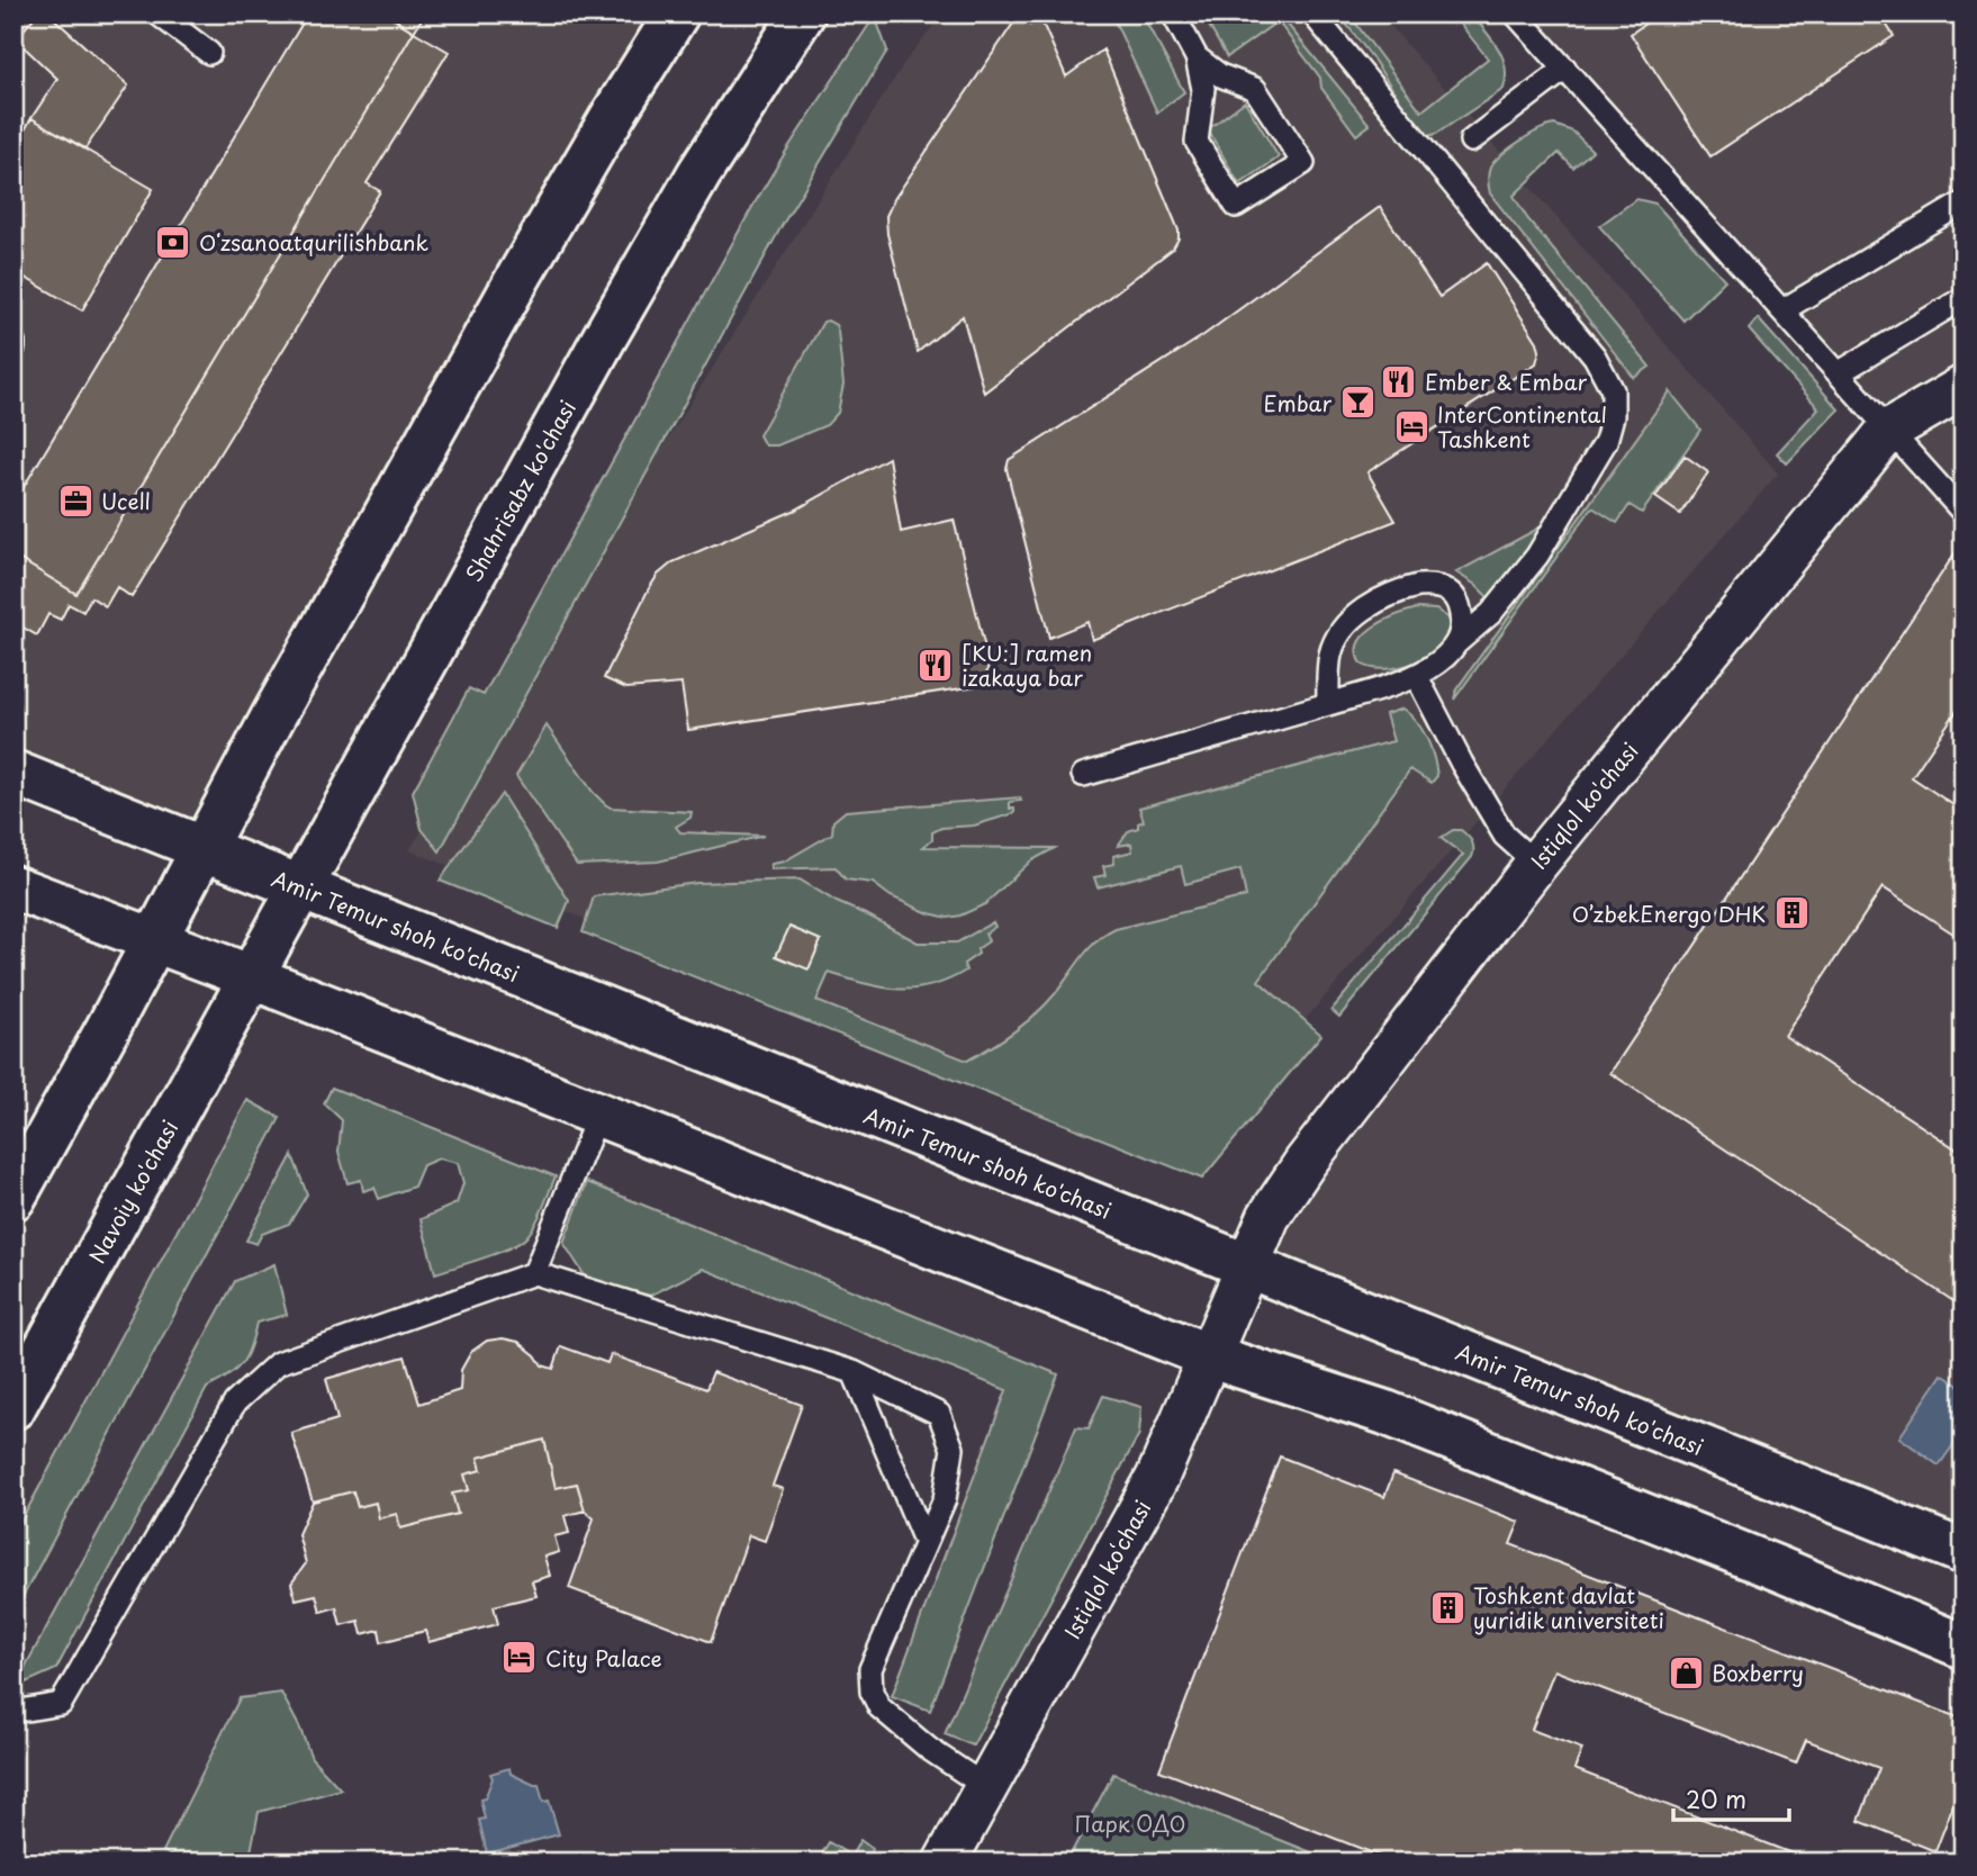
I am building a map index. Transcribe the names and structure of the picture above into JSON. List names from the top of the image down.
{
  "streets": {
    "main road": ["Shahrisabz ko'chasi", "Amir Temur shoh ko'chasi", "Navoiy ko'chasi"],
    "street": ["Istiqlol ko'chasi", "Istiqlol ko‘chasi"]
  },
  "crossings": [
    ["Shahrisabz ko'chasi", "Amir Temur shoh ko'chasi"],
    ["Shahrisabz ko'chasi", "Navoiy ko'chasi"],
    ["Istiqlol ko'chasi", "Amir Temur shoh ko'chasi"],
    ["Istiqlol ko'chasi", "Istiqlol ko‘chasi"],
    ["Amir Temur shoh ko'chasi", "Istiqlol ko‘chasi"]
  ],
  "parks": ["Парк ОДО"],
  "places": {
    "bank": ["Oʻzsanoatqurilishbank"],
    "restaurant": ["Ember & Embar", "[KU:] ramen izakaya bar"],
    "bar": ["Embar"],
    "hotel": ["InterContinental Tashkent", "City Palace"],
    "office": ["Ucell"],
    "building": ["O’zbekEnergo DHK", "Toshkent davlat yuridik universiteti"],
    "shop": ["Boxberry"]
  },
  "scale_bar": "20 m"
}
